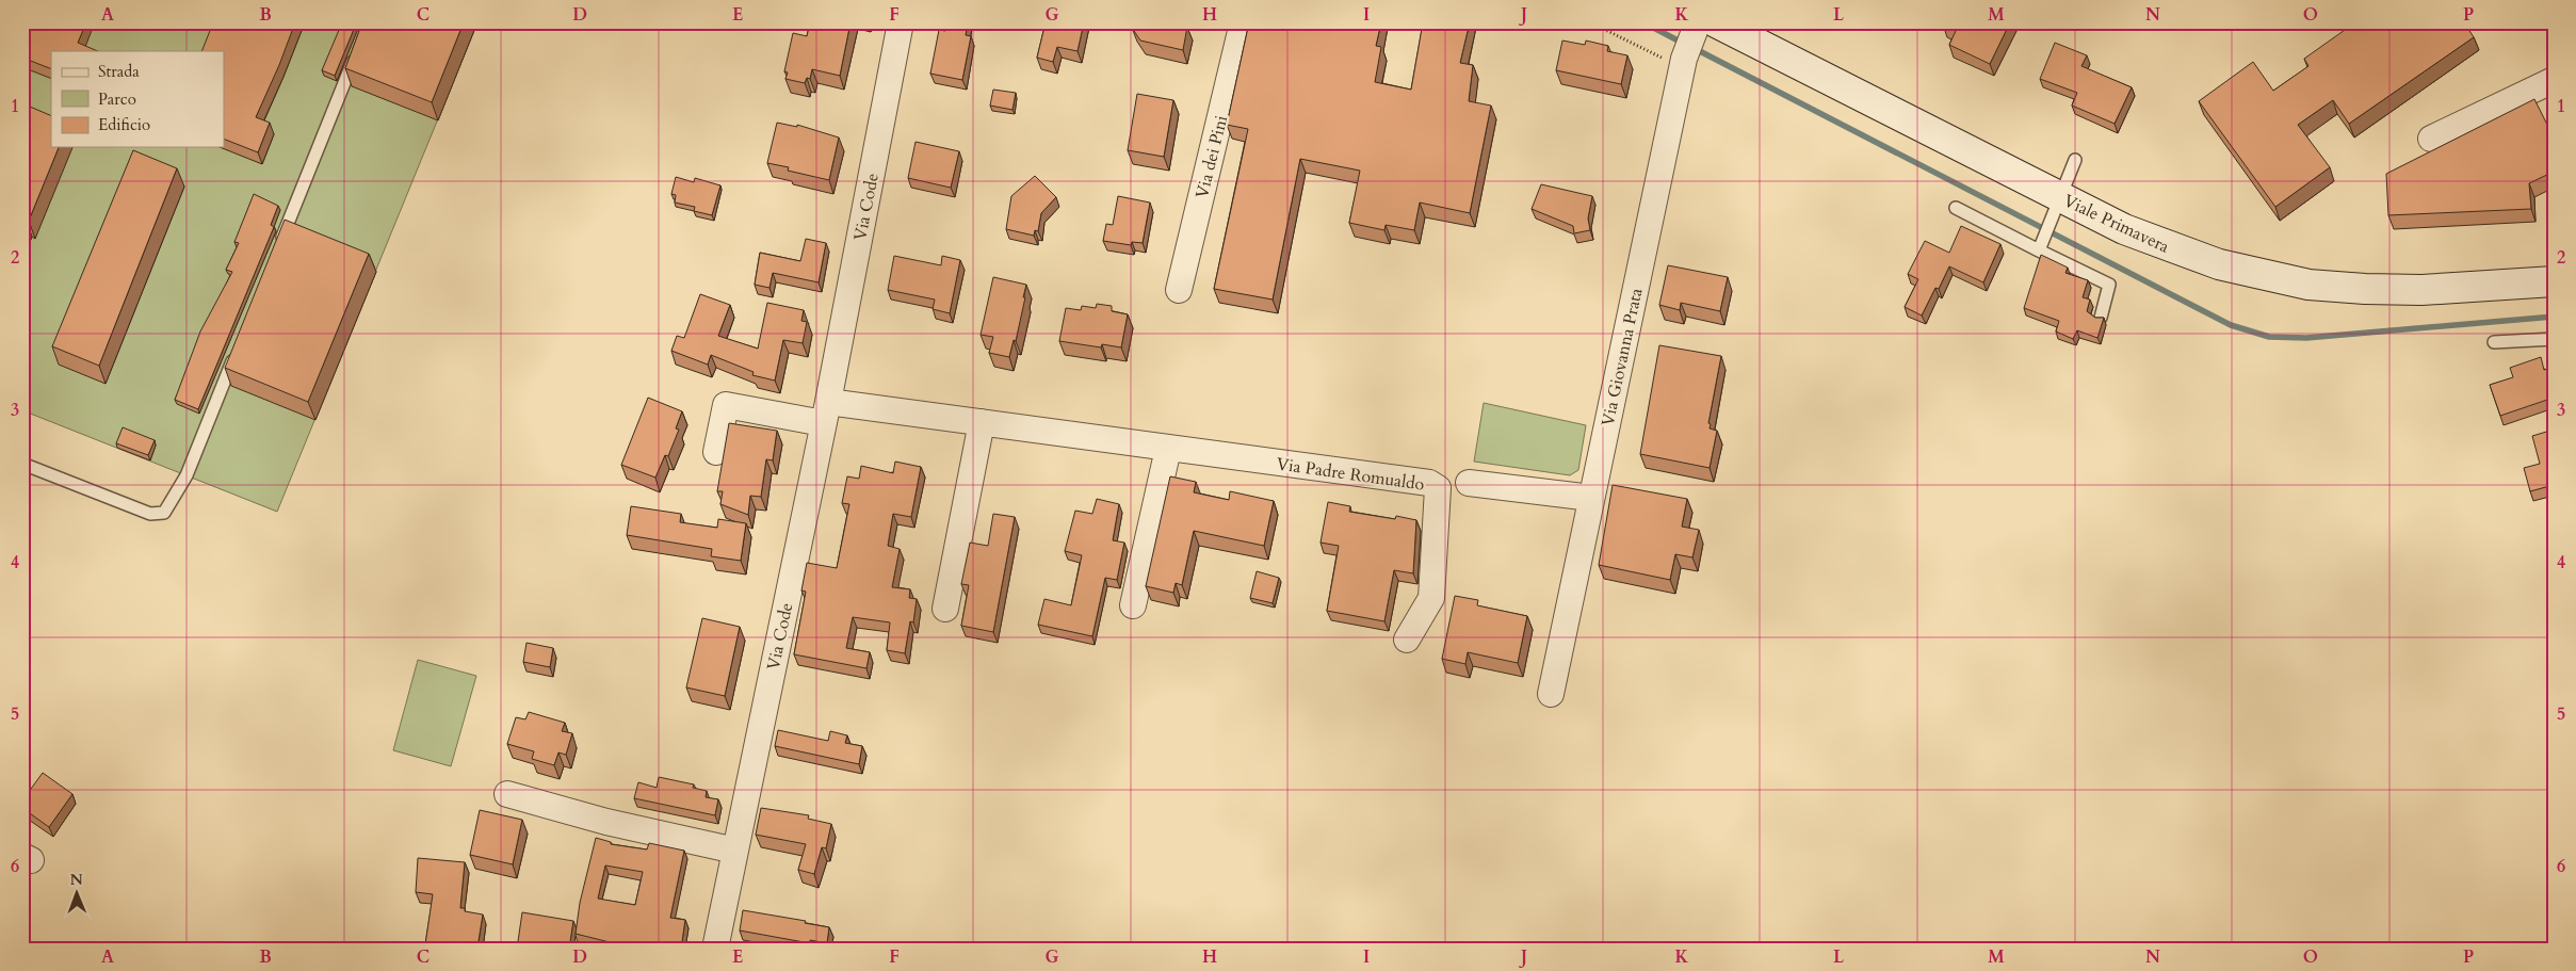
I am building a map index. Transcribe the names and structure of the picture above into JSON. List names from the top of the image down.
{
  "streets": {
    "main road": ["Viale Primavera"],
    "street": [
      "Via dei Pini",
      "Via Code",
      "Via Giovanna Prata",
      "Via Padre Romualdo"
    ]
  },
  "crossings": [
    ["Via Code", "Via Padre Romualdo"],
    ["Viale Primavera", "Via Giovanna Prata"]
  ],
  "legend": ["Strada", "Parco", "Edificio"],
  "north": "top",
  "grid": {
    "columns": [
      "A",
      "B",
      "C",
      "D",
      "E",
      "F",
      "G",
      "H",
      "I",
      "J",
      "K",
      "L",
      "M",
      "N",
      "O",
      "P"
    ],
    "rows": [
      "1",
      "2",
      "3",
      "4",
      "5",
      "6"
    ]
  }
}
